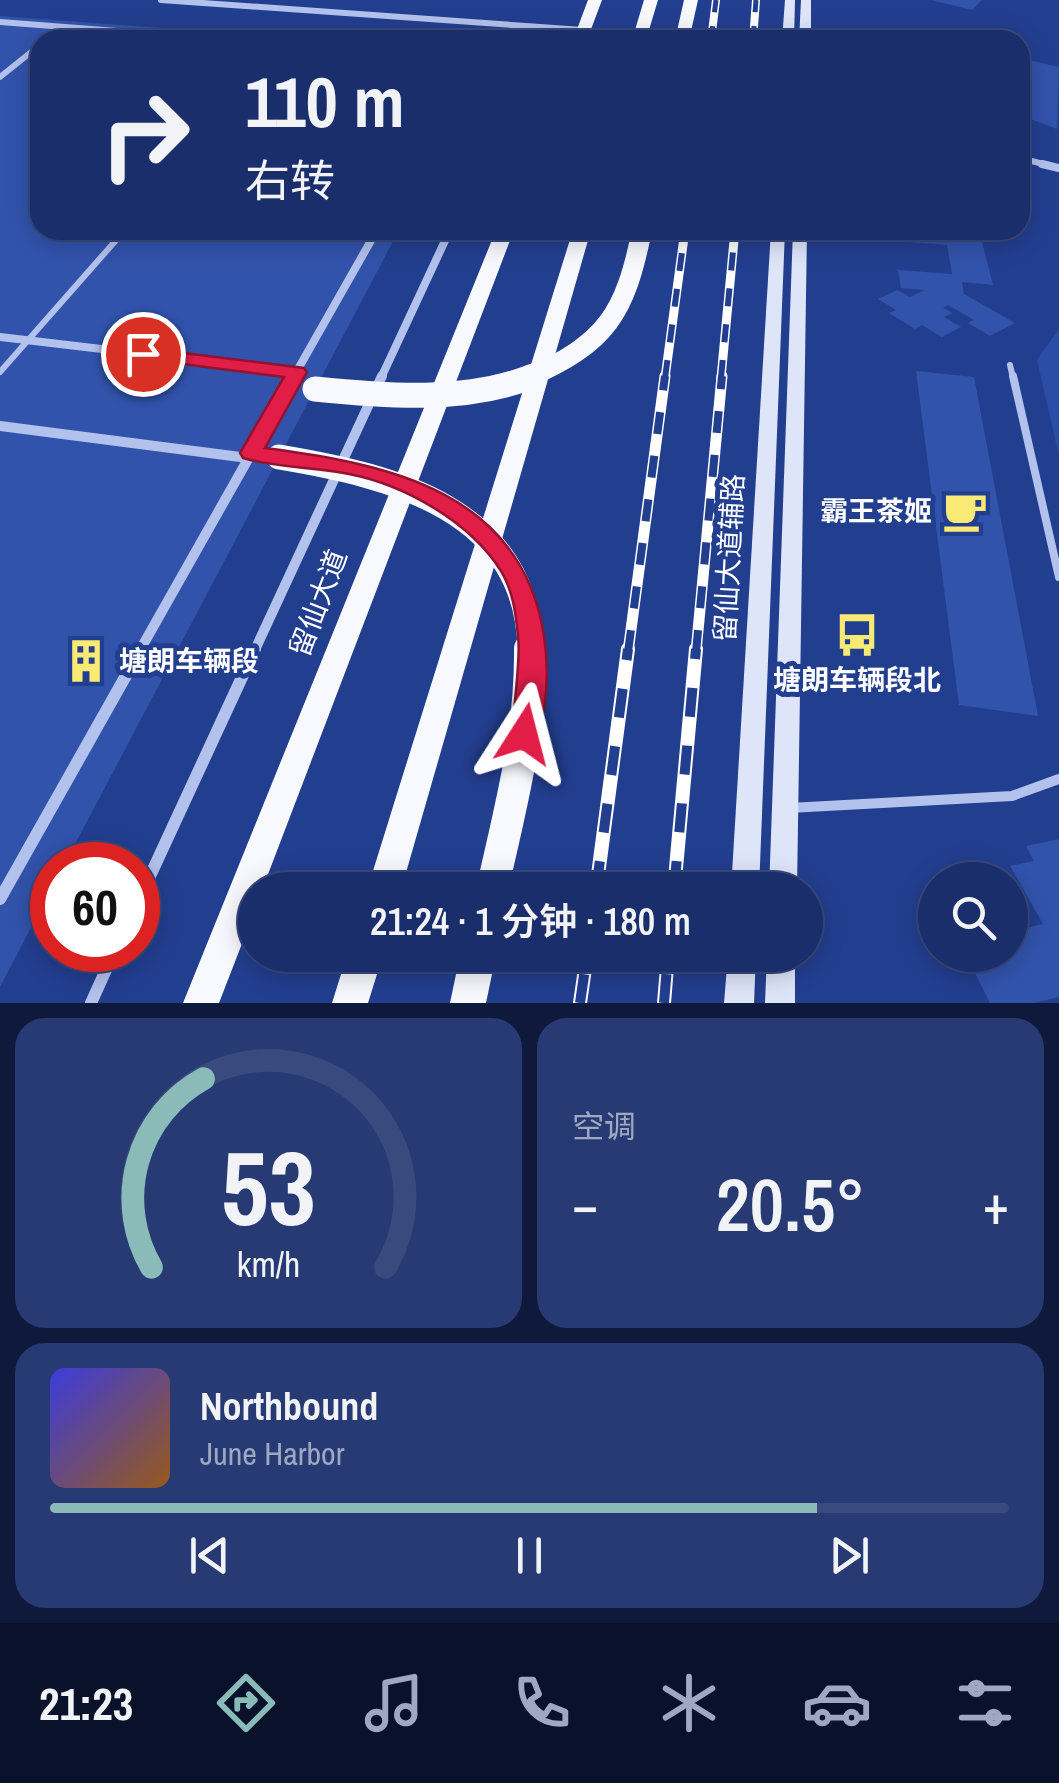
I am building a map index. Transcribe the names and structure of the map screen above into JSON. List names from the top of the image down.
{
  "streets": {
    "main road": ["留仙大道辅路", "留仙大道"]
  },
  "places": {
    "cafe": ["霸王茶姬"],
    "bus stop": ["塘朗车辆段北"],
    "building": ["塘朗车辆段"]
  },
  "page": {
    "turn": ["110 m", "右转"],
    "limit": "60",
    "trip": "21:24 · 1 分钟 · 180 m",
    "tile": "空调",
    "heat": ["−", "20.5°", "+"],
    "song": ["Northbound", "June Harbor"],
    "tabs": "21:23",
    "gauge": ["53", "km/h"]
  }
}
